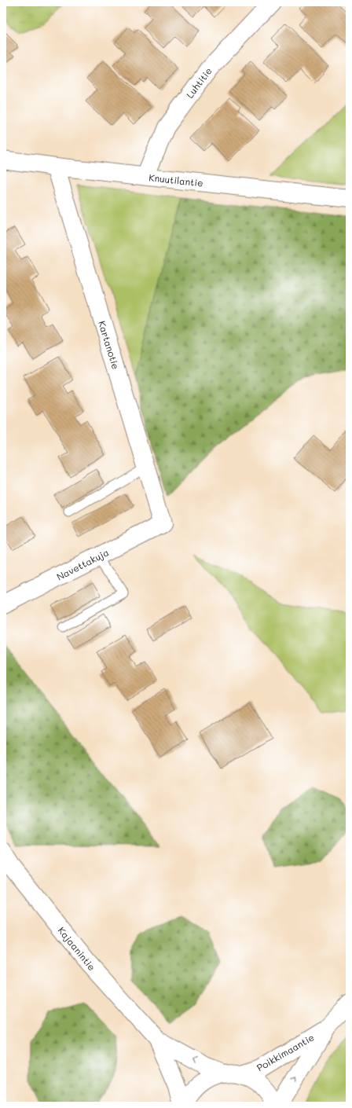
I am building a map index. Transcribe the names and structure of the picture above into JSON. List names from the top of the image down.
{
  "streets": {
    "street": [
      "Luhtitie",
      "Knuutilantie",
      "Kartanotie",
      "Navettakuja",
      "Kajaanintie",
      "Poikkimaantie"
    ]
  },
  "crossings": [
    ["Luhtitie", "Knuutilantie"],
    ["Knuutilantie", "Kartanotie"],
    ["Kartanotie", "Navettakuja"]
  ],
  "one_way": ["Poikkimaantie"]
}
